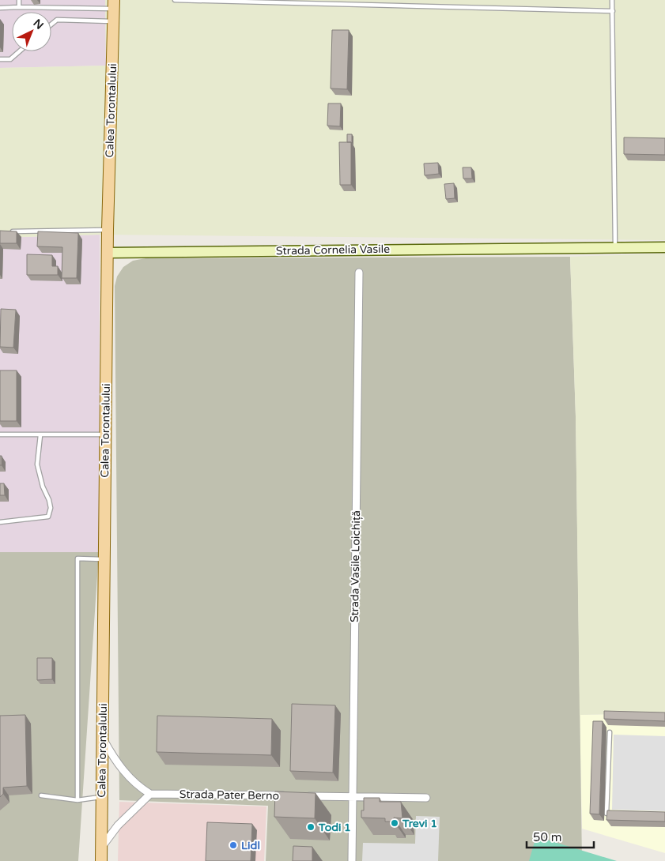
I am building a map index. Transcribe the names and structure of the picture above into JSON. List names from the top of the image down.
{
  "streets": {
    "main road": ["Calea Torontalului"],
    "street": ["Strada Cornelia Vasile", "Strada Vasile Loichiță", "Strada Pater Berno"]
  },
  "crossings": [
    ["Calea Torontalului", "Strada Cornelia Vasile"],
    ["Strada Vasile Loichiță", "Strada Pater Berno"]
  ],
  "places": ["Trevi 1", "Todi 1", "Lidl"],
  "scale_bar": "50 m",
  "north": "top right"
}
